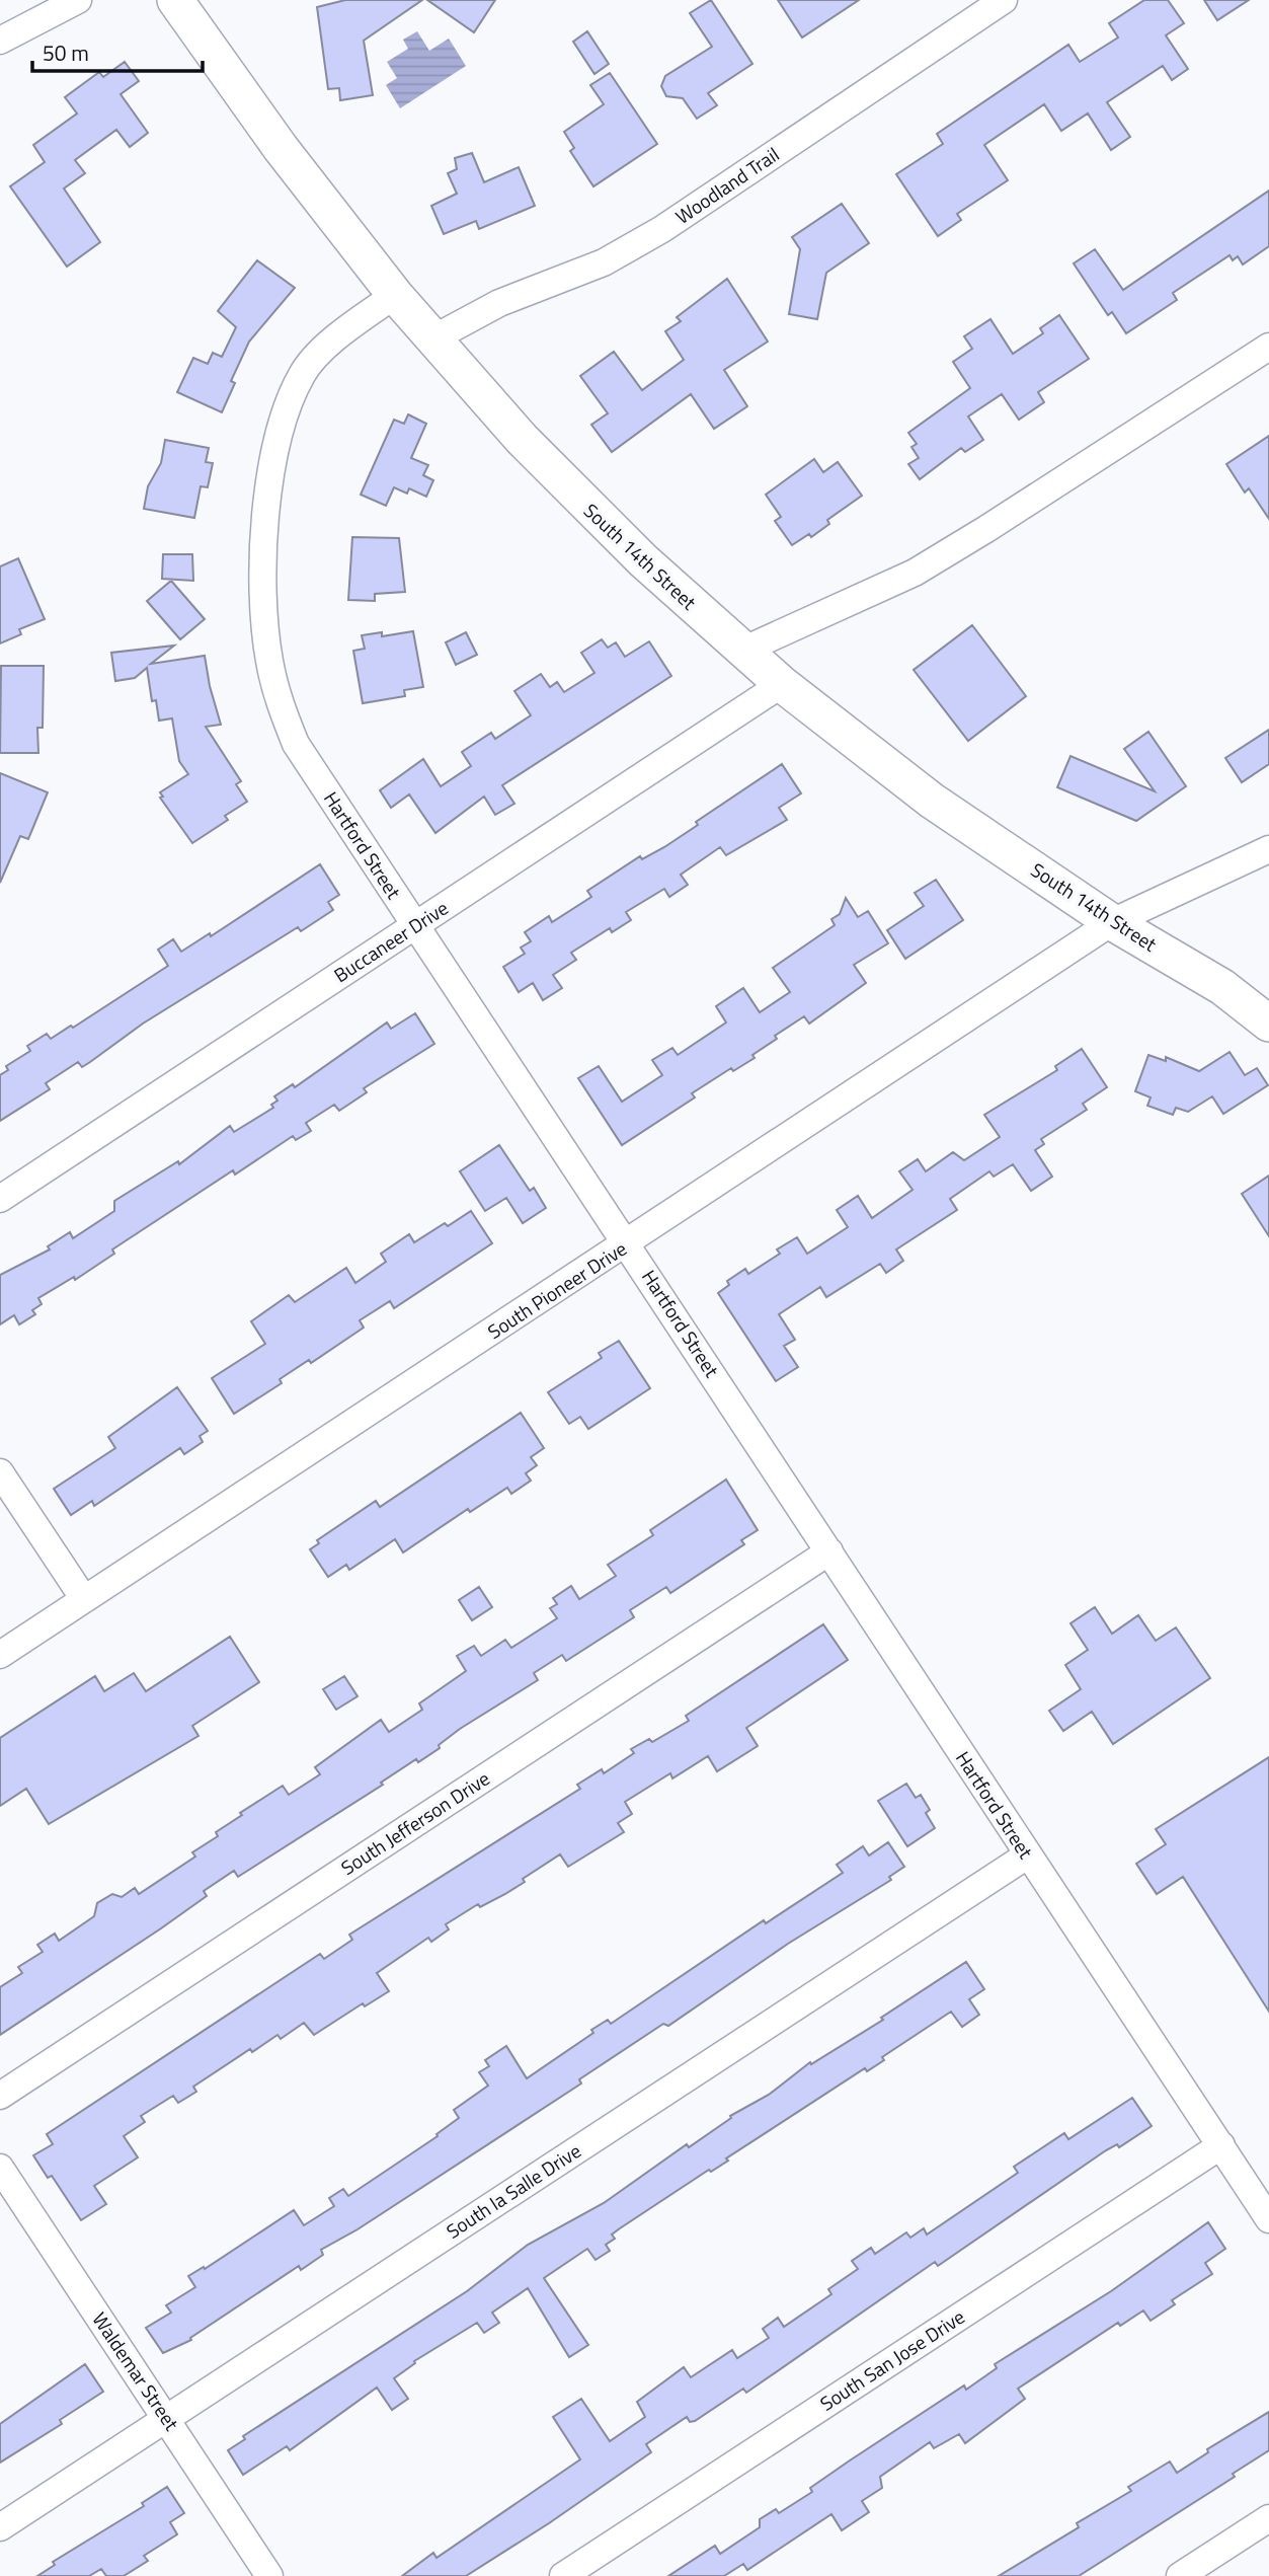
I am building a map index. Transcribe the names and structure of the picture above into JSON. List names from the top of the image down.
{
  "streets": {
    "main road": ["South 14th Street"],
    "street": [
      "Woodland Trail",
      "Hartford Street",
      "Buccaneer Drive",
      "South Pioneer Drive",
      "South Jefferson Drive",
      "South la Salle Drive",
      "South San Jose Drive",
      "Waldemar Street"
    ]
  },
  "crossings": [
    ["Woodland Trail", "South 14th Street"],
    ["South 14th Street", "Hartford Street"],
    ["South 14th Street", "Buccaneer Drive"],
    ["South 14th Street", "South Pioneer Drive"],
    ["Hartford Street", "Buccaneer Drive"],
    ["Hartford Street", "South Pioneer Drive"],
    ["Hartford Street", "South Jefferson Drive"],
    ["Hartford Street", "South la Salle Drive"],
    ["Hartford Street", "South San Jose Drive"],
    ["South la Salle Drive", "Waldemar Street"]
  ],
  "scale_bar": "50 m"
}
